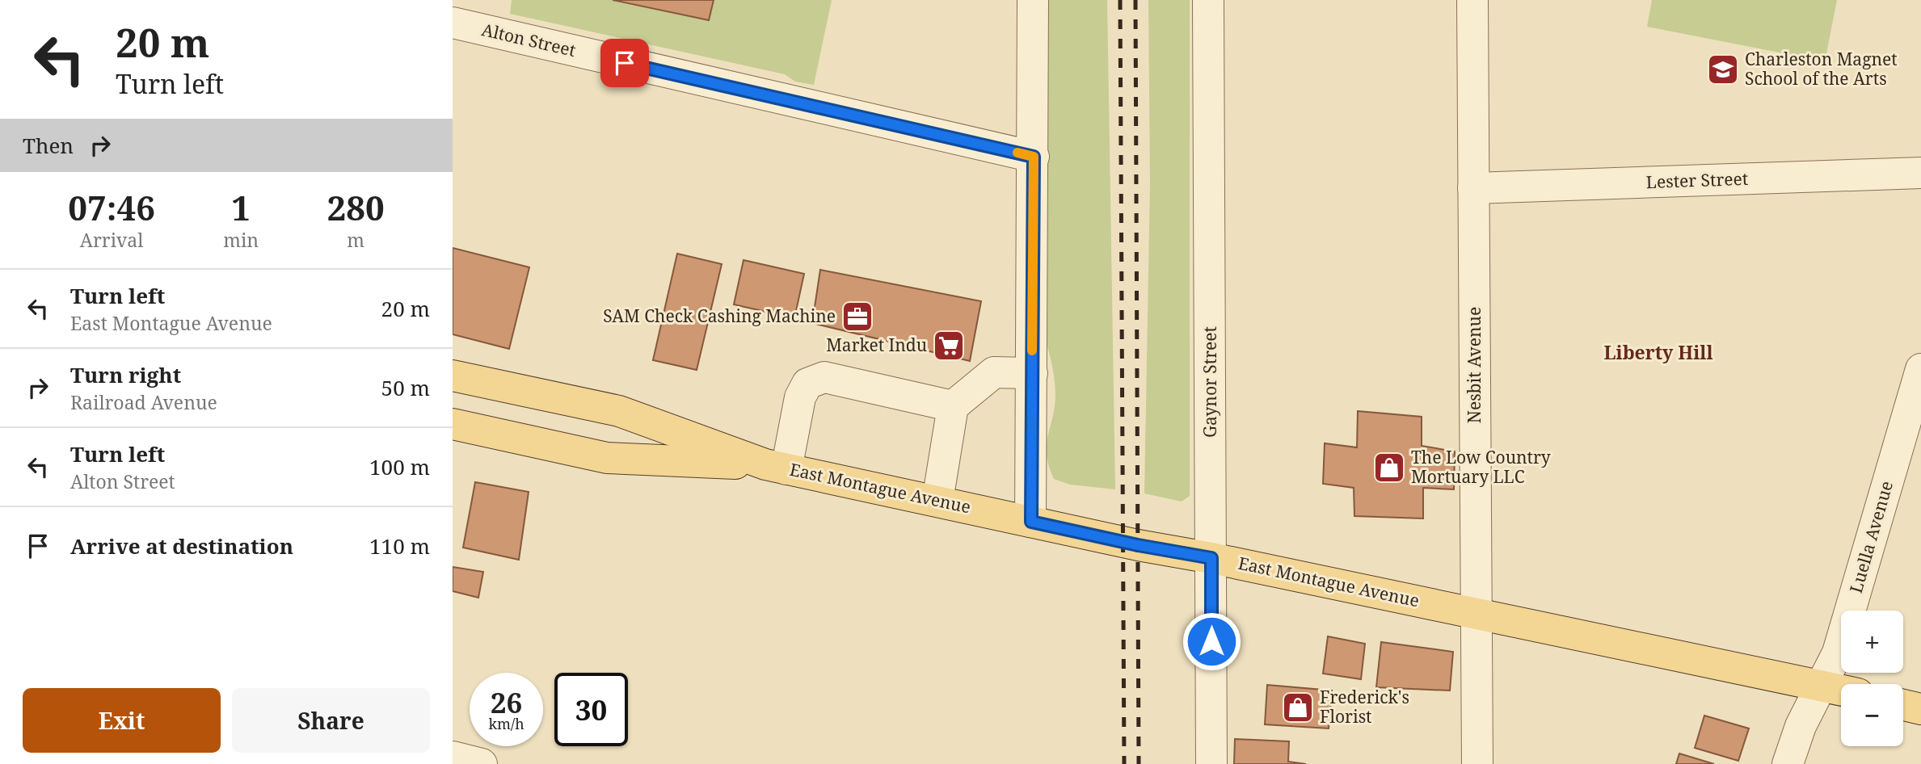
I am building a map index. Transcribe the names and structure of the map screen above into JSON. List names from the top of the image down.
{
  "streets": {
    "main road": ["East Montague Avenue"],
    "street": [
      "Alton Street",
      "Lester Street",
      "Nesbit Avenue",
      "Gaynor Street",
      "Luella Avenue"
    ]
  },
  "crossings": [
    ["Lester Street", "Nesbit Avenue"],
    ["Nesbit Avenue", "East Montague Avenue"],
    ["Gaynor Street", "East Montague Avenue"],
    ["East Montague Avenue", "Luella Avenue"]
  ],
  "districts": ["Liberty Hill"],
  "places": {
    "school or university": ["Charleston Magnet School of the Arts"],
    "office": ["SAM Check Cashing Machine"],
    "supermarket": ["Market Indu"],
    "shop": ["The Low Country Mortuary LLC", "Frederick's Florist"]
  },
  "page": {
    "turn": ["20 m", "Turn left"],
    "then": "Then",
    "eta": [
      "07:46",
      "Arrival",
      "1",
      "min",
      "280",
      "m"
    ],
    "list": [
      {
        "name": "Turn left",
        "note": "East Montague Avenue",
        "value": "20 m"
      },
      {
        "name": "Turn right",
        "note": "Railroad Avenue",
        "value": "50 m"
      },
      {
        "name": "Turn left",
        "note": "Alton Street",
        "value": "100 m"
      },
      {
        "name": "Arrive at destination",
        "value": "110 m"
      }
    ],
    "map_buttons": ["+", "−"],
    "speed": "26 km/h",
    "limit": "30",
    "buttons": ["Exit", "Share"]
  }
}
